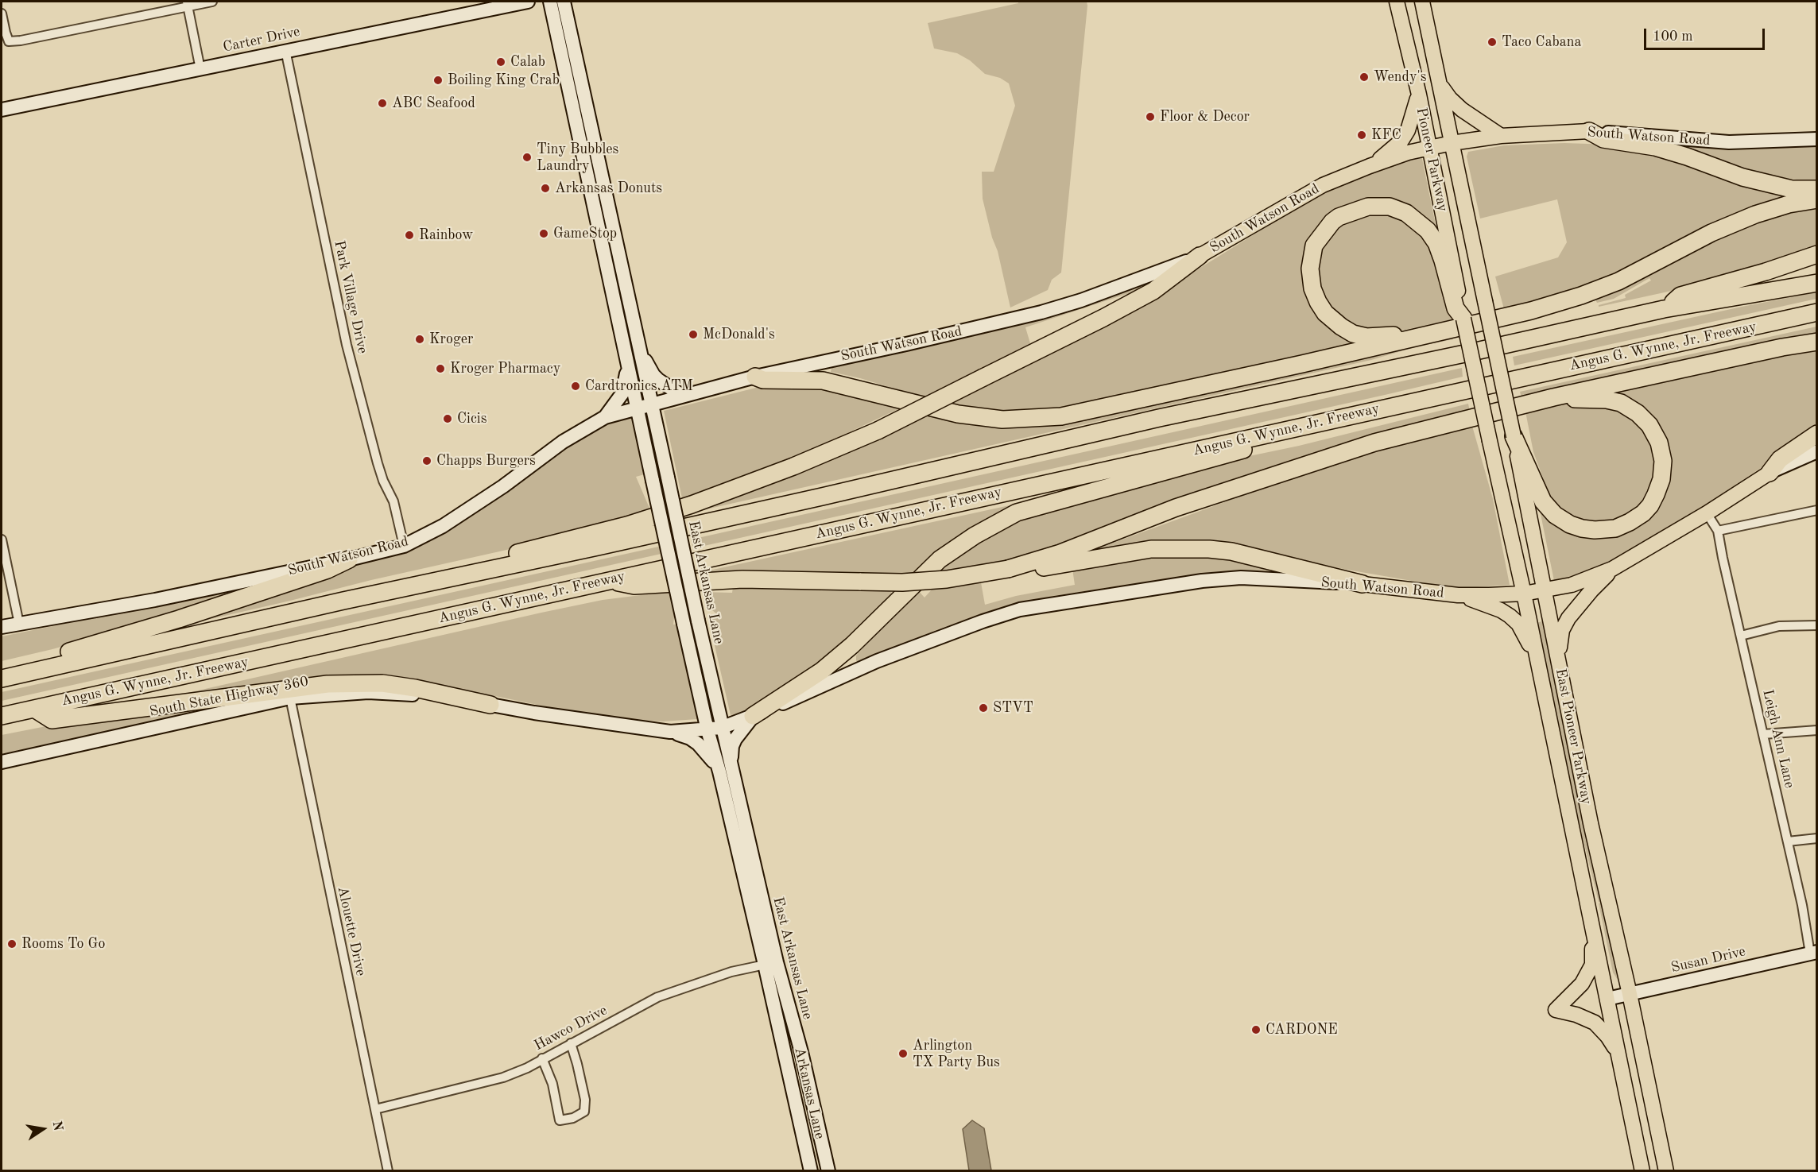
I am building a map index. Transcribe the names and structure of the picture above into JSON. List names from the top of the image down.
{
  "streets": {
    "highway": ["Angus G. Wynne, Jr. Freeway"],
    "main road": [
      "Carter Drive",
      "South Watson Road",
      "Pioneer Parkway",
      "East Arkansas Lane",
      "South State Highway 360",
      "East Pioneer Parkway",
      "Susan Drive",
      "Arkansas Lane"
    ],
    "street": [
      "Park Village Drive",
      "Leigh Ann Lane",
      "Alouette Drive",
      "Hawco Drive"
    ]
  },
  "crossings": [
    ["Carter Drive", "Park Village Drive"],
    ["South Watson Road", "Pioneer Parkway"],
    ["South Watson Road", "Park Village Drive"],
    ["South Watson Road", "East Arkansas Lane"],
    ["South Watson Road", "South State Highway 360"],
    ["South Watson Road", "East Pioneer Parkway"],
    ["Pioneer Parkway", "East Pioneer Parkway"],
    ["East Arkansas Lane", "South State Highway 360"],
    ["East Arkansas Lane", "Hawco Drive"],
    ["East Arkansas Lane", "Arkansas Lane"],
    ["South State Highway 360", "Alouette Drive"],
    ["East Pioneer Parkway", "Susan Drive"],
    ["Leigh Ann Lane", "Susan Drive"],
    ["Alouette Drive", "Hawco Drive"],
    ["Hawco Drive", "Arkansas Lane"]
  ],
  "places": [
    "Taco Cabana",
    "Calab",
    "Wendy's",
    "Boiling King Crab",
    "ABC Seafood",
    "Floor & Decor",
    "KFC",
    "Tiny Bubbles Laundry",
    "Arkansas Donuts",
    "GameStop",
    "Rainbow",
    "McDonald's",
    "Kroger",
    "Kroger Pharmacy",
    "Cardtronics ATM",
    "Cicis",
    "Chapps Burgers",
    "STVT",
    "Rooms To Go",
    "CARDONE",
    "Arlington TX Party Bus"
  ],
  "scale_bar": "100 m",
  "north": "right"
}
